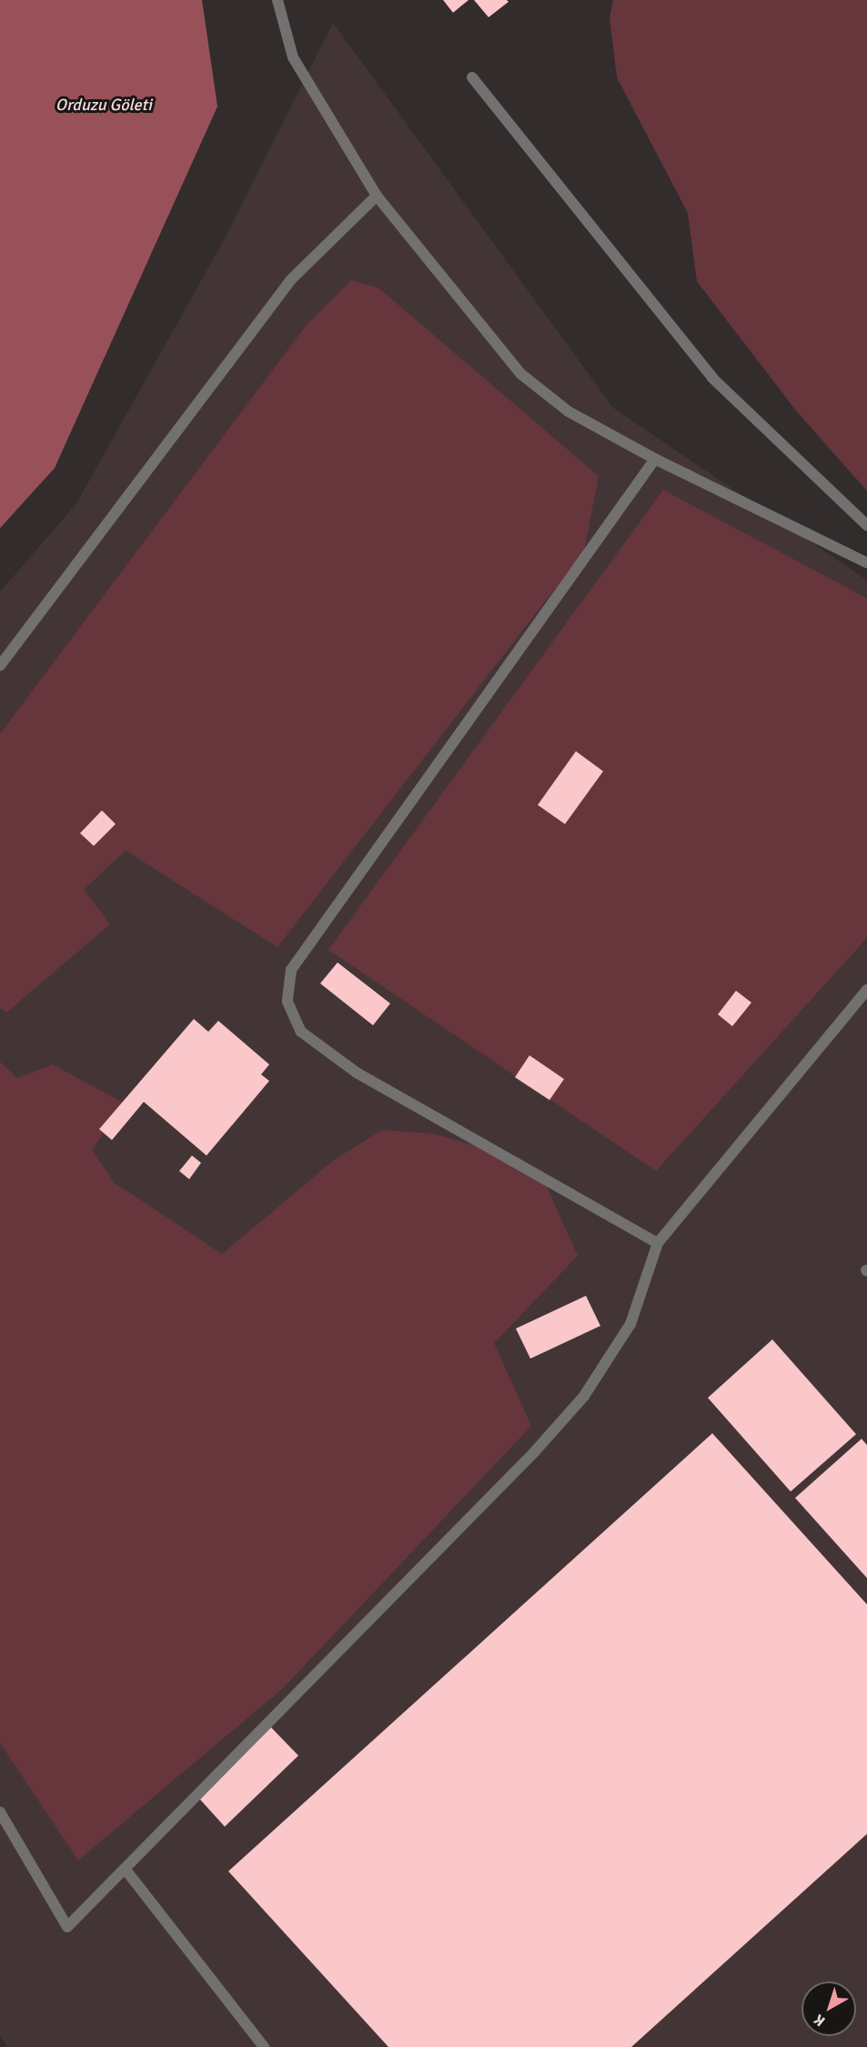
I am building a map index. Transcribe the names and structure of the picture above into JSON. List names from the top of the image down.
{
  "water": ["Orduzu Göleti"],
  "north": "bottom left"
}
